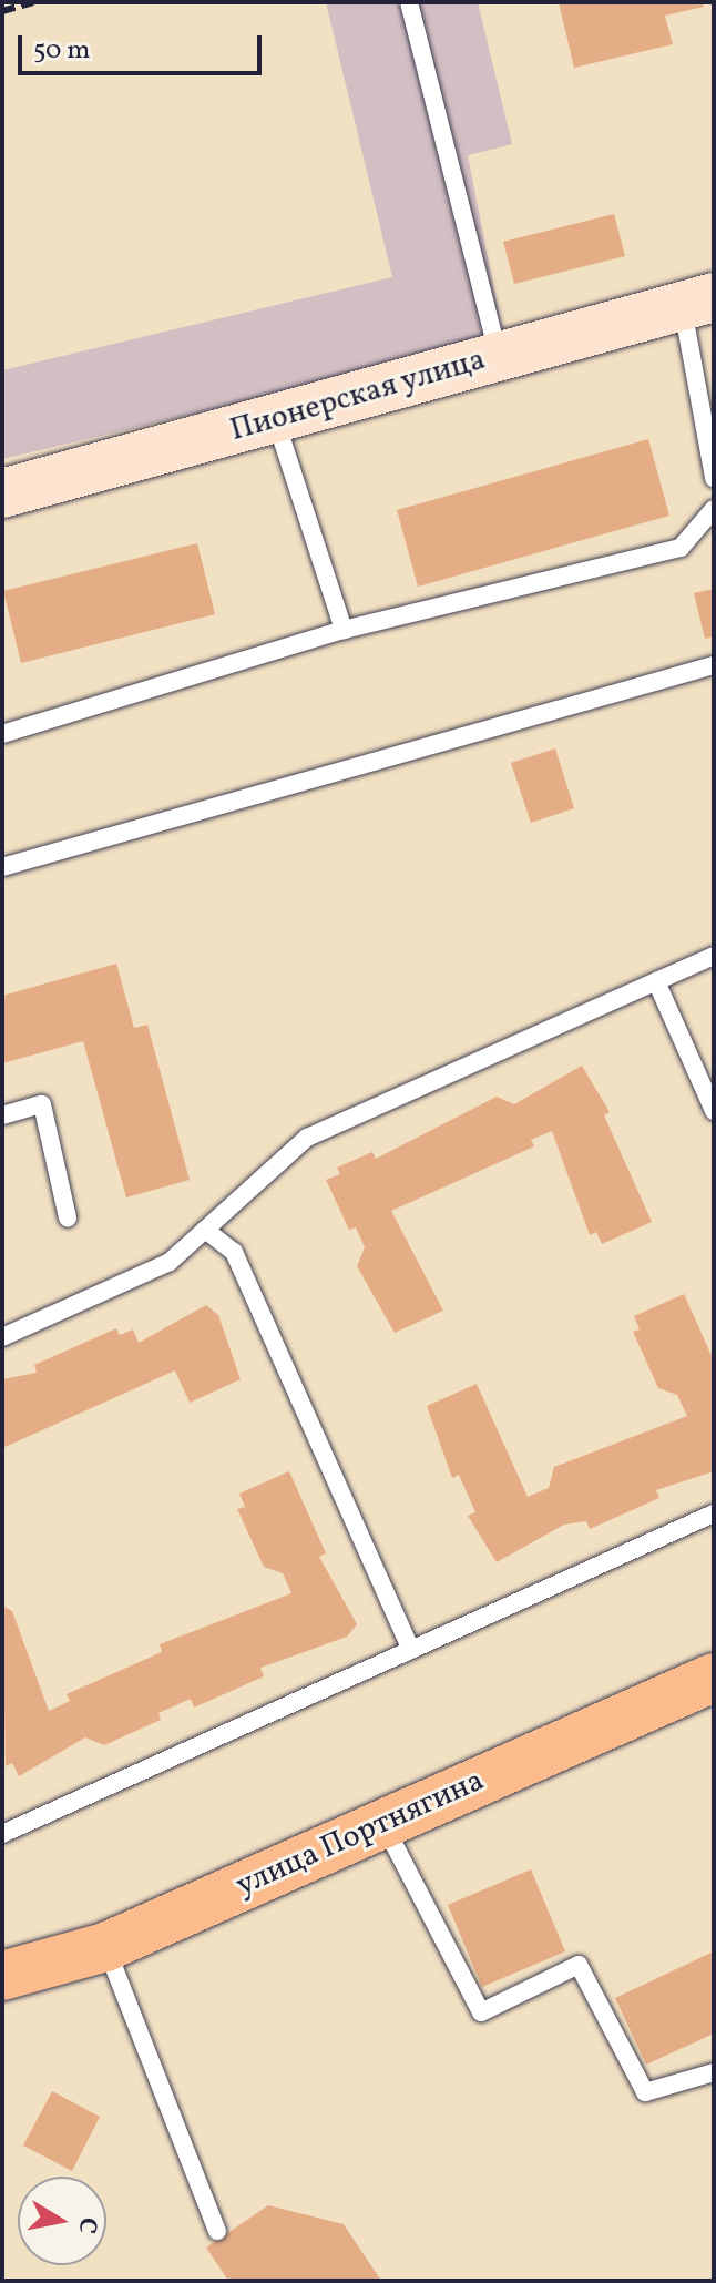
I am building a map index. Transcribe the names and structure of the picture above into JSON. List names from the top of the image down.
{
  "streets": {
    "main road": ["улица Портнягина"],
    "street": ["Пионерская улица"]
  },
  "scale_bar": "50 m",
  "north": "right"
}
